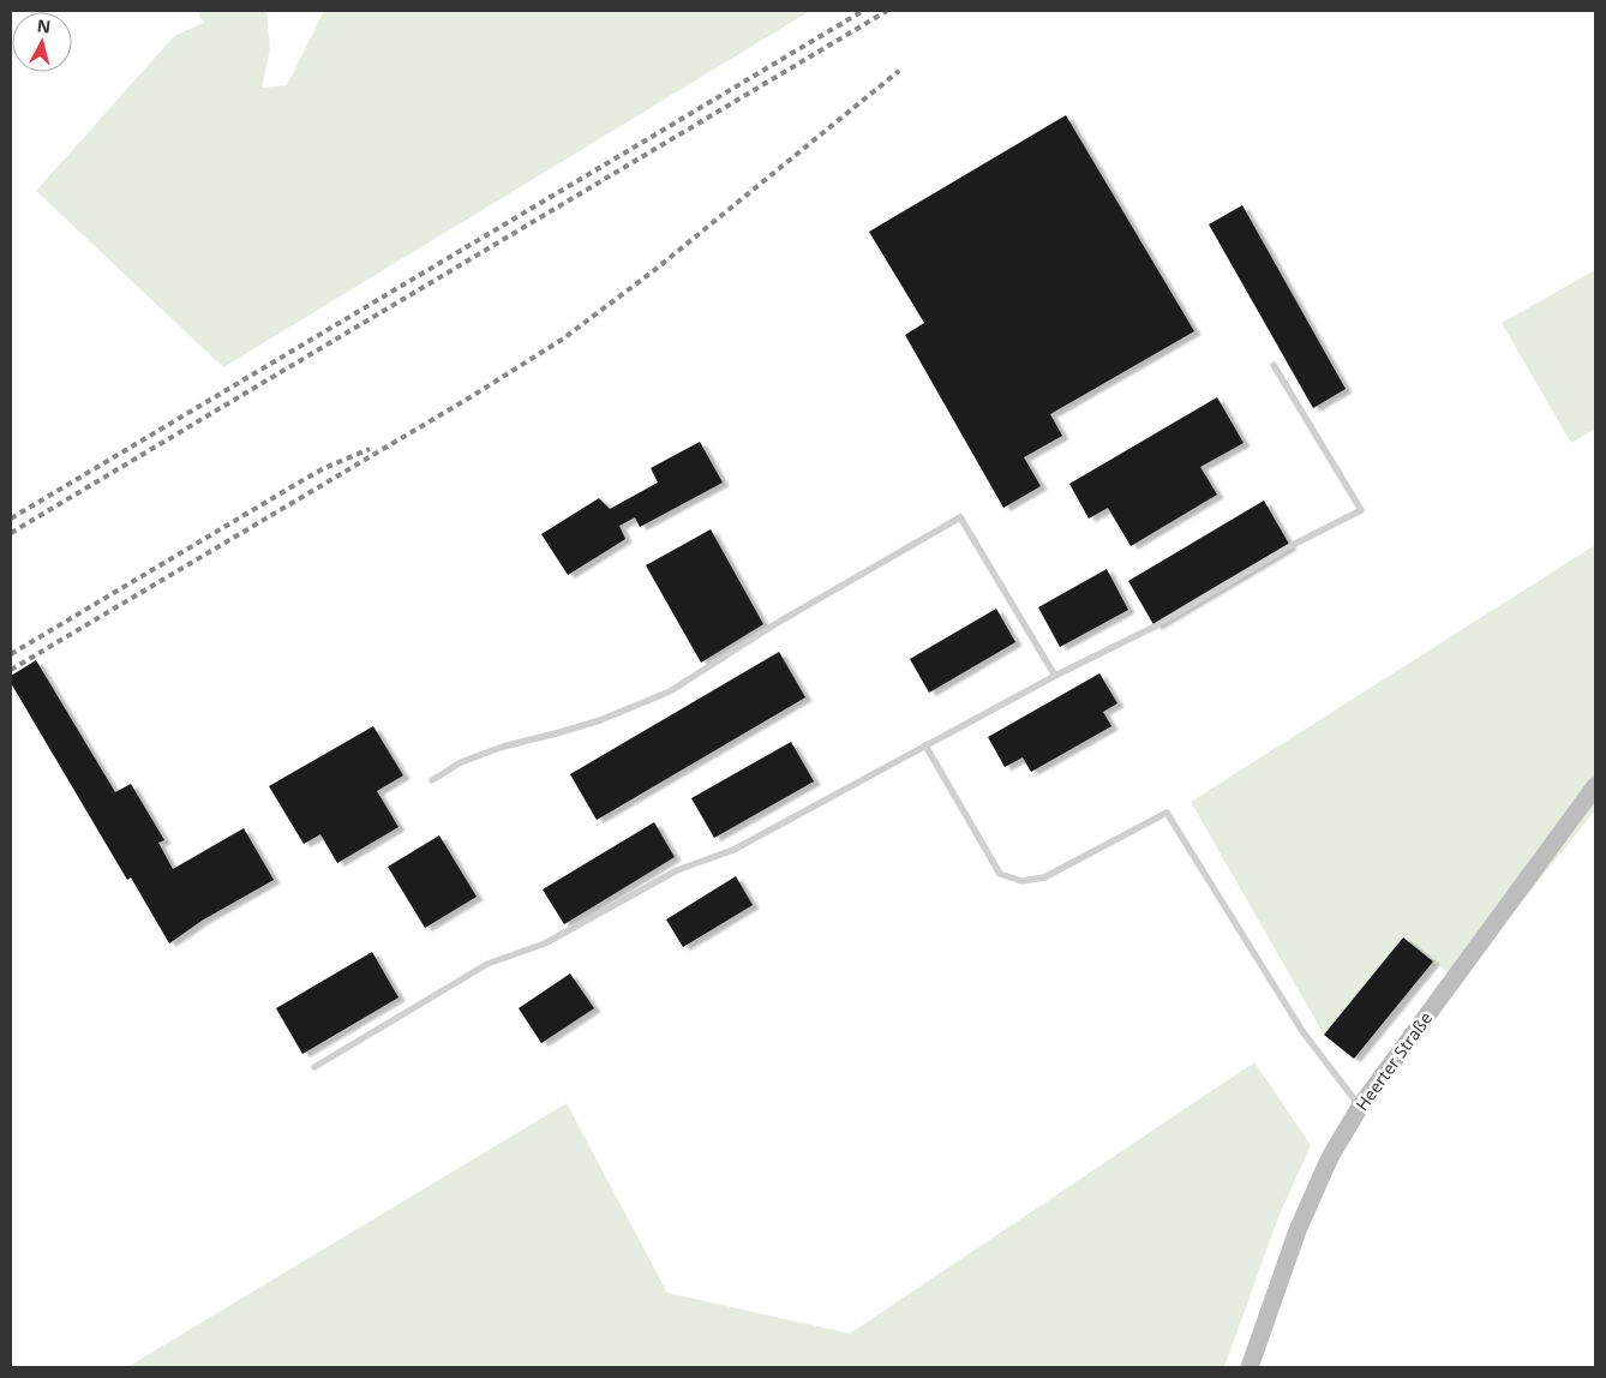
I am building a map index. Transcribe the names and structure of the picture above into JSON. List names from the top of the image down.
{
  "streets": {
    "main road": ["Heerter Straße"]
  },
  "north": "top"
}
